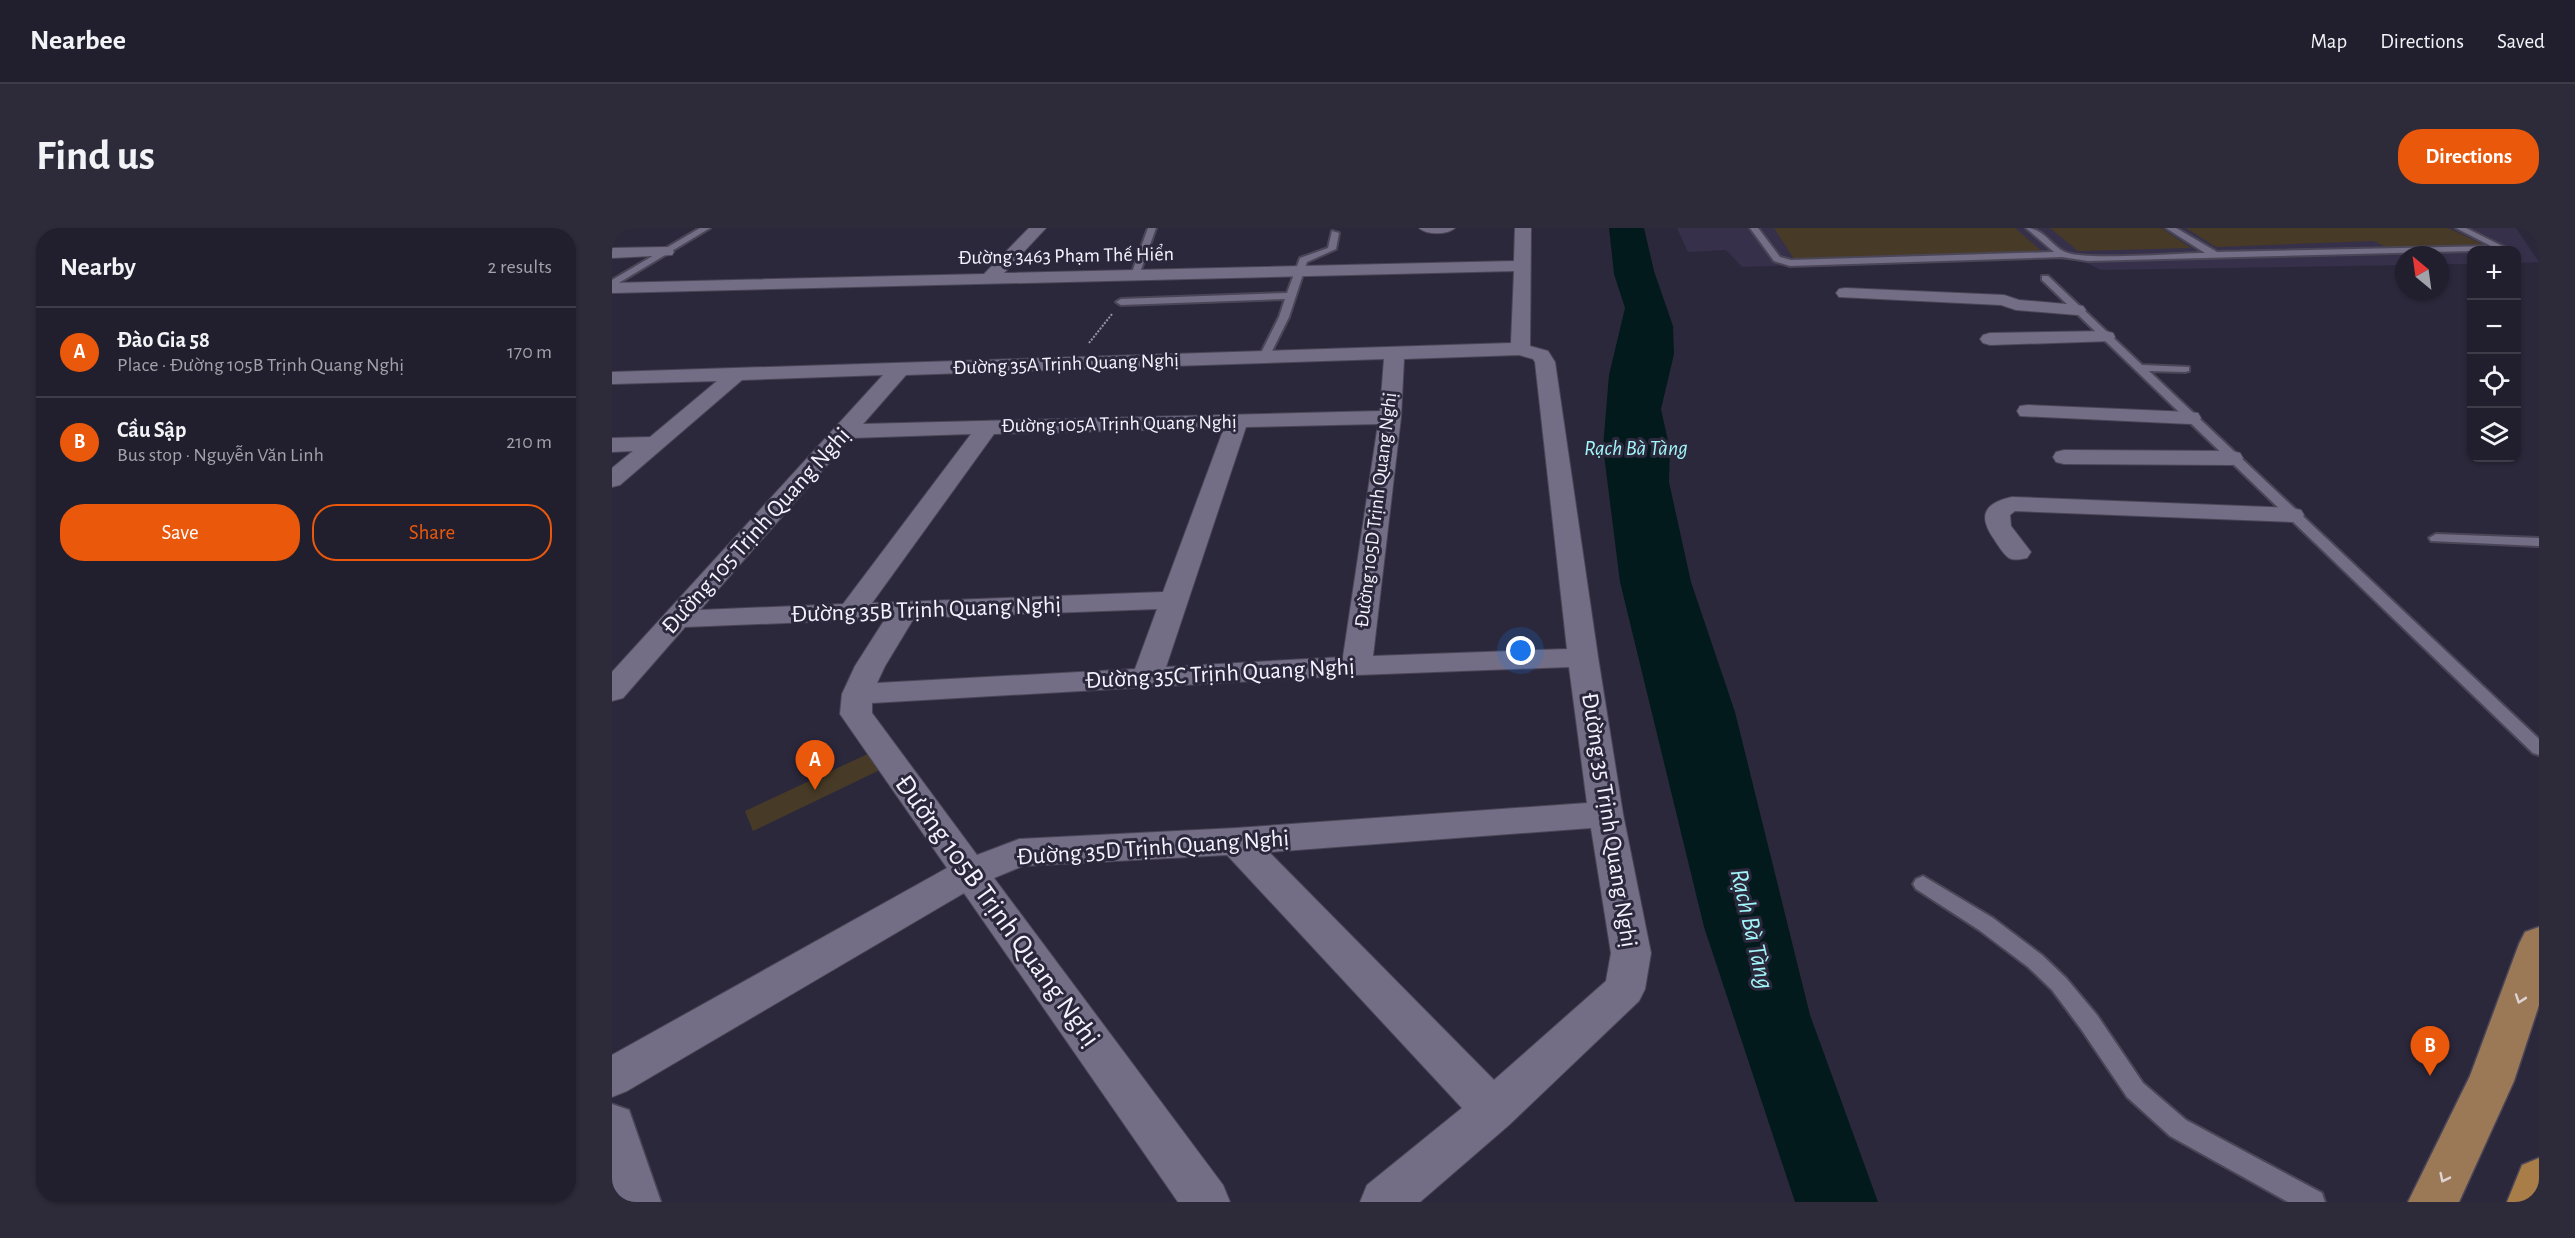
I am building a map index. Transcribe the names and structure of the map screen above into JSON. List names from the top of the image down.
{
  "streets": {
    "street": [
      "Đường 3463 Phạm Thế Hiển",
      "Đường 35A Trịnh Quang Nghị",
      "Đường 105A Trịnh Quang Nghị",
      "Đường 105D Trịnh Quang Nghị",
      "Đường 105 Trịnh Quang Nghị",
      "Đường 35B Trịnh Quang Nghị",
      "Đường 35C Trịnh Quang Nghị",
      "Đường 35 Trịnh Quang Nghị",
      "Đường 35D Trịnh Quang Nghị",
      "Đường 105B Trịnh Quang Nghị"
    ]
  },
  "crossings": [
    ["Đường 35A Trịnh Quang Nghị", "Đường 105D Trịnh Quang Nghị"],
    ["Đường 35A Trịnh Quang Nghị", "Đường 105 Trịnh Quang Nghị"],
    ["Đường 35A Trịnh Quang Nghị", "Đường 35 Trịnh Quang Nghị"],
    ["Đường 105A Trịnh Quang Nghị", "Đường 105D Trịnh Quang Nghị"],
    ["Đường 105A Trịnh Quang Nghị", "Đường 105 Trịnh Quang Nghị"],
    ["Đường 105D Trịnh Quang Nghị", "Đường 35C Trịnh Quang Nghị"],
    ["Đường 105 Trịnh Quang Nghị", "Đường 35B Trịnh Quang Nghị"],
    ["Đường 35C Trịnh Quang Nghị", "Đường 35 Trịnh Quang Nghị"],
    ["Đường 35C Trịnh Quang Nghị", "Đường 105B Trịnh Quang Nghị"],
    ["Đường 35 Trịnh Quang Nghị", "Đường 35D Trịnh Quang Nghị"],
    ["Đường 35D Trịnh Quang Nghị", "Đường 105B Trịnh Quang Nghị"]
  ],
  "water": ["Rạch Bà Tàng"],
  "north": "top left",
  "page": {
    "header": "Nearbee",
    "nav": ["Map", "Directions", "Saved"],
    "buttons": [
      "Directions",
      ["Save", "Share"]
    ],
    "title": "Find us",
    "heading": ["Nearby", "2 results"],
    "map_buttons": ["+", "−"],
    "list": [
      {
        "mark": "A",
        "name": "Đào Gia 58",
        "note": "Place · Đường 105B Trịnh Quang Nghị",
        "value": "170 m"
      },
      {
        "mark": "B",
        "name": "Cầu Sập",
        "note": "Bus stop · Nguyễn Văn Linh",
        "value": "210 m"
      }
    ],
    "pins": ["A", "B"]
  }
}
